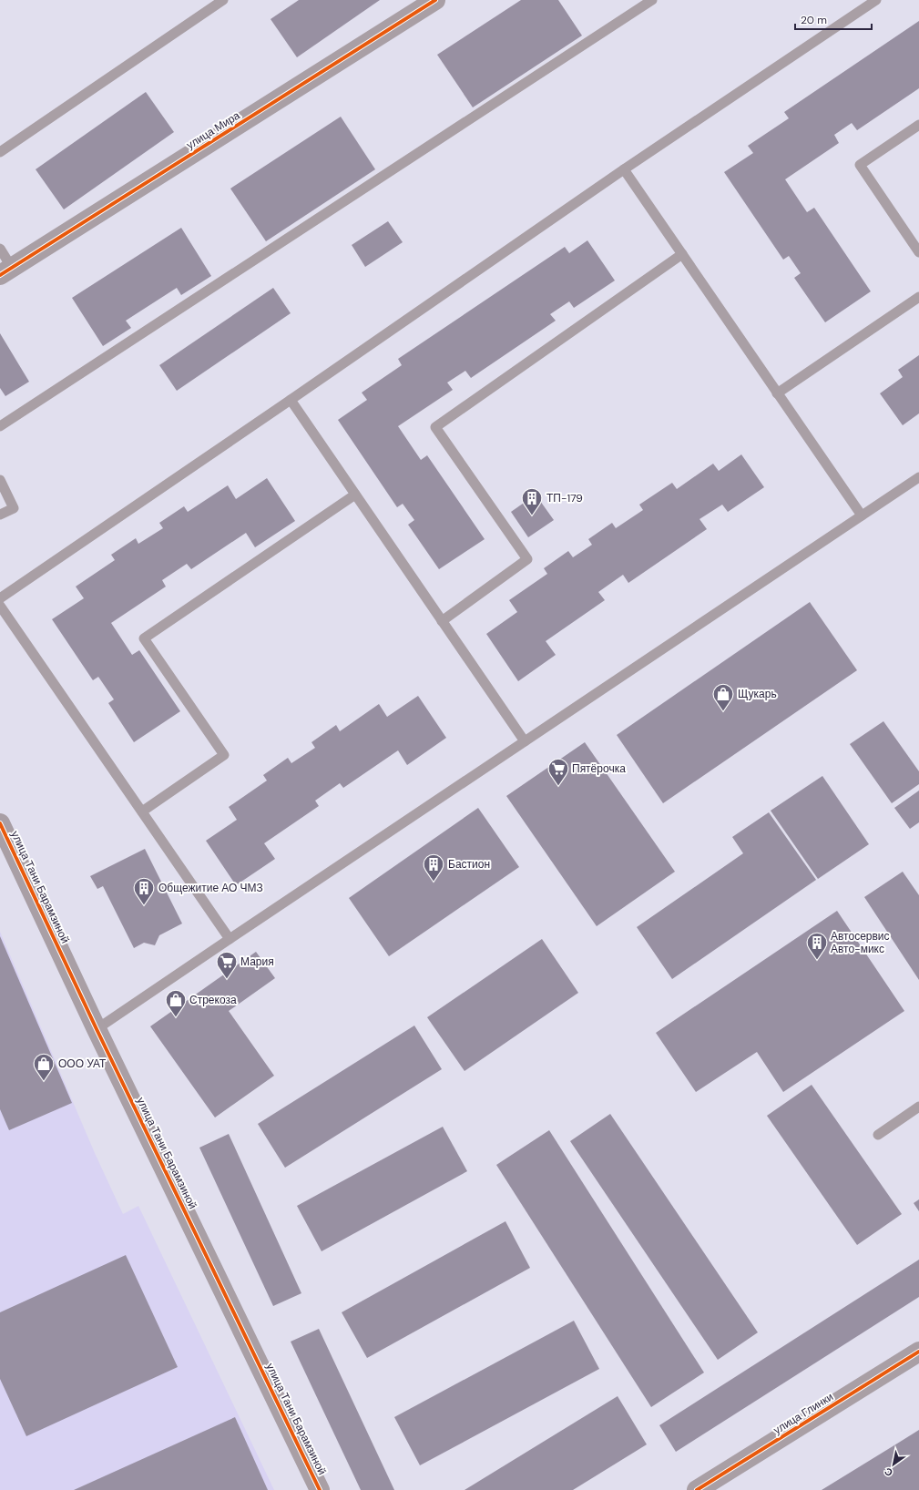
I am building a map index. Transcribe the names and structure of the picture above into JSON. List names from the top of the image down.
{
  "streets": {
    "street": ["улица Мира", "улица Тани Барамзиной", "улица Глинки"]
  },
  "places": {
    "building": [
      "ТП-179",
      "Бастион",
      "Общежитие АО ЧМЗ",
      "Автосервис Авто-микс"
    ],
    "shop": ["Щукарь", "Стрекоза", "ООО УАТ"],
    "supermarket": ["Пятёрочка", "Мария"]
  },
  "scale_bar": "20 m",
  "north": "bottom left"
}
